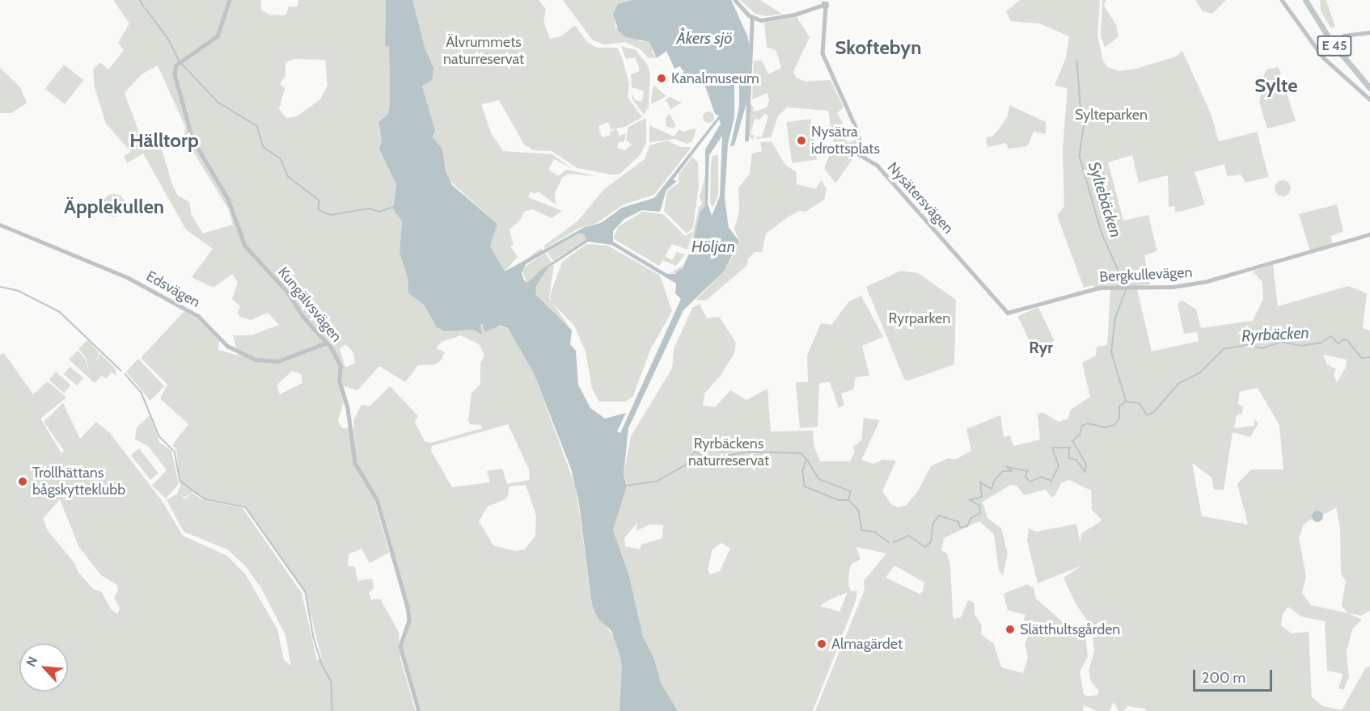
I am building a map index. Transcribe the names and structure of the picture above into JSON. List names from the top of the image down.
{
  "streets": {
    "highway": ["E 45"],
    "street": [
      "Nysätersvägen",
      "Bergkullevägen",
      "Edsvägen",
      "Kungälvsvägen"
    ]
  },
  "crossings": [
    ["Nysätersvägen", "Bergkullevägen"],
    ["Edsvägen", "Kungälvsvägen"]
  ],
  "districts": [
    "Skoftebyn",
    "Sylte",
    "Hälltorp",
    "Äpplekullen",
    "Ryr"
  ],
  "water": [
    "Åkers sjö",
    "Syltebäcken",
    "Höljan",
    "Ryrbäcken"
  ],
  "parks": [
    "Älvrummets naturreservat",
    "Sylteparken",
    "Ryrparken",
    "Ryrbäckens naturreservat"
  ],
  "places": [
    "Kanalmuseum",
    "Nysätra idrottsplats",
    "Trollhättans bågskytteklubb",
    "Slätthultsgården",
    "Almagärdet"
  ],
  "scale_bar": "200 m",
  "north": "top left"
}
